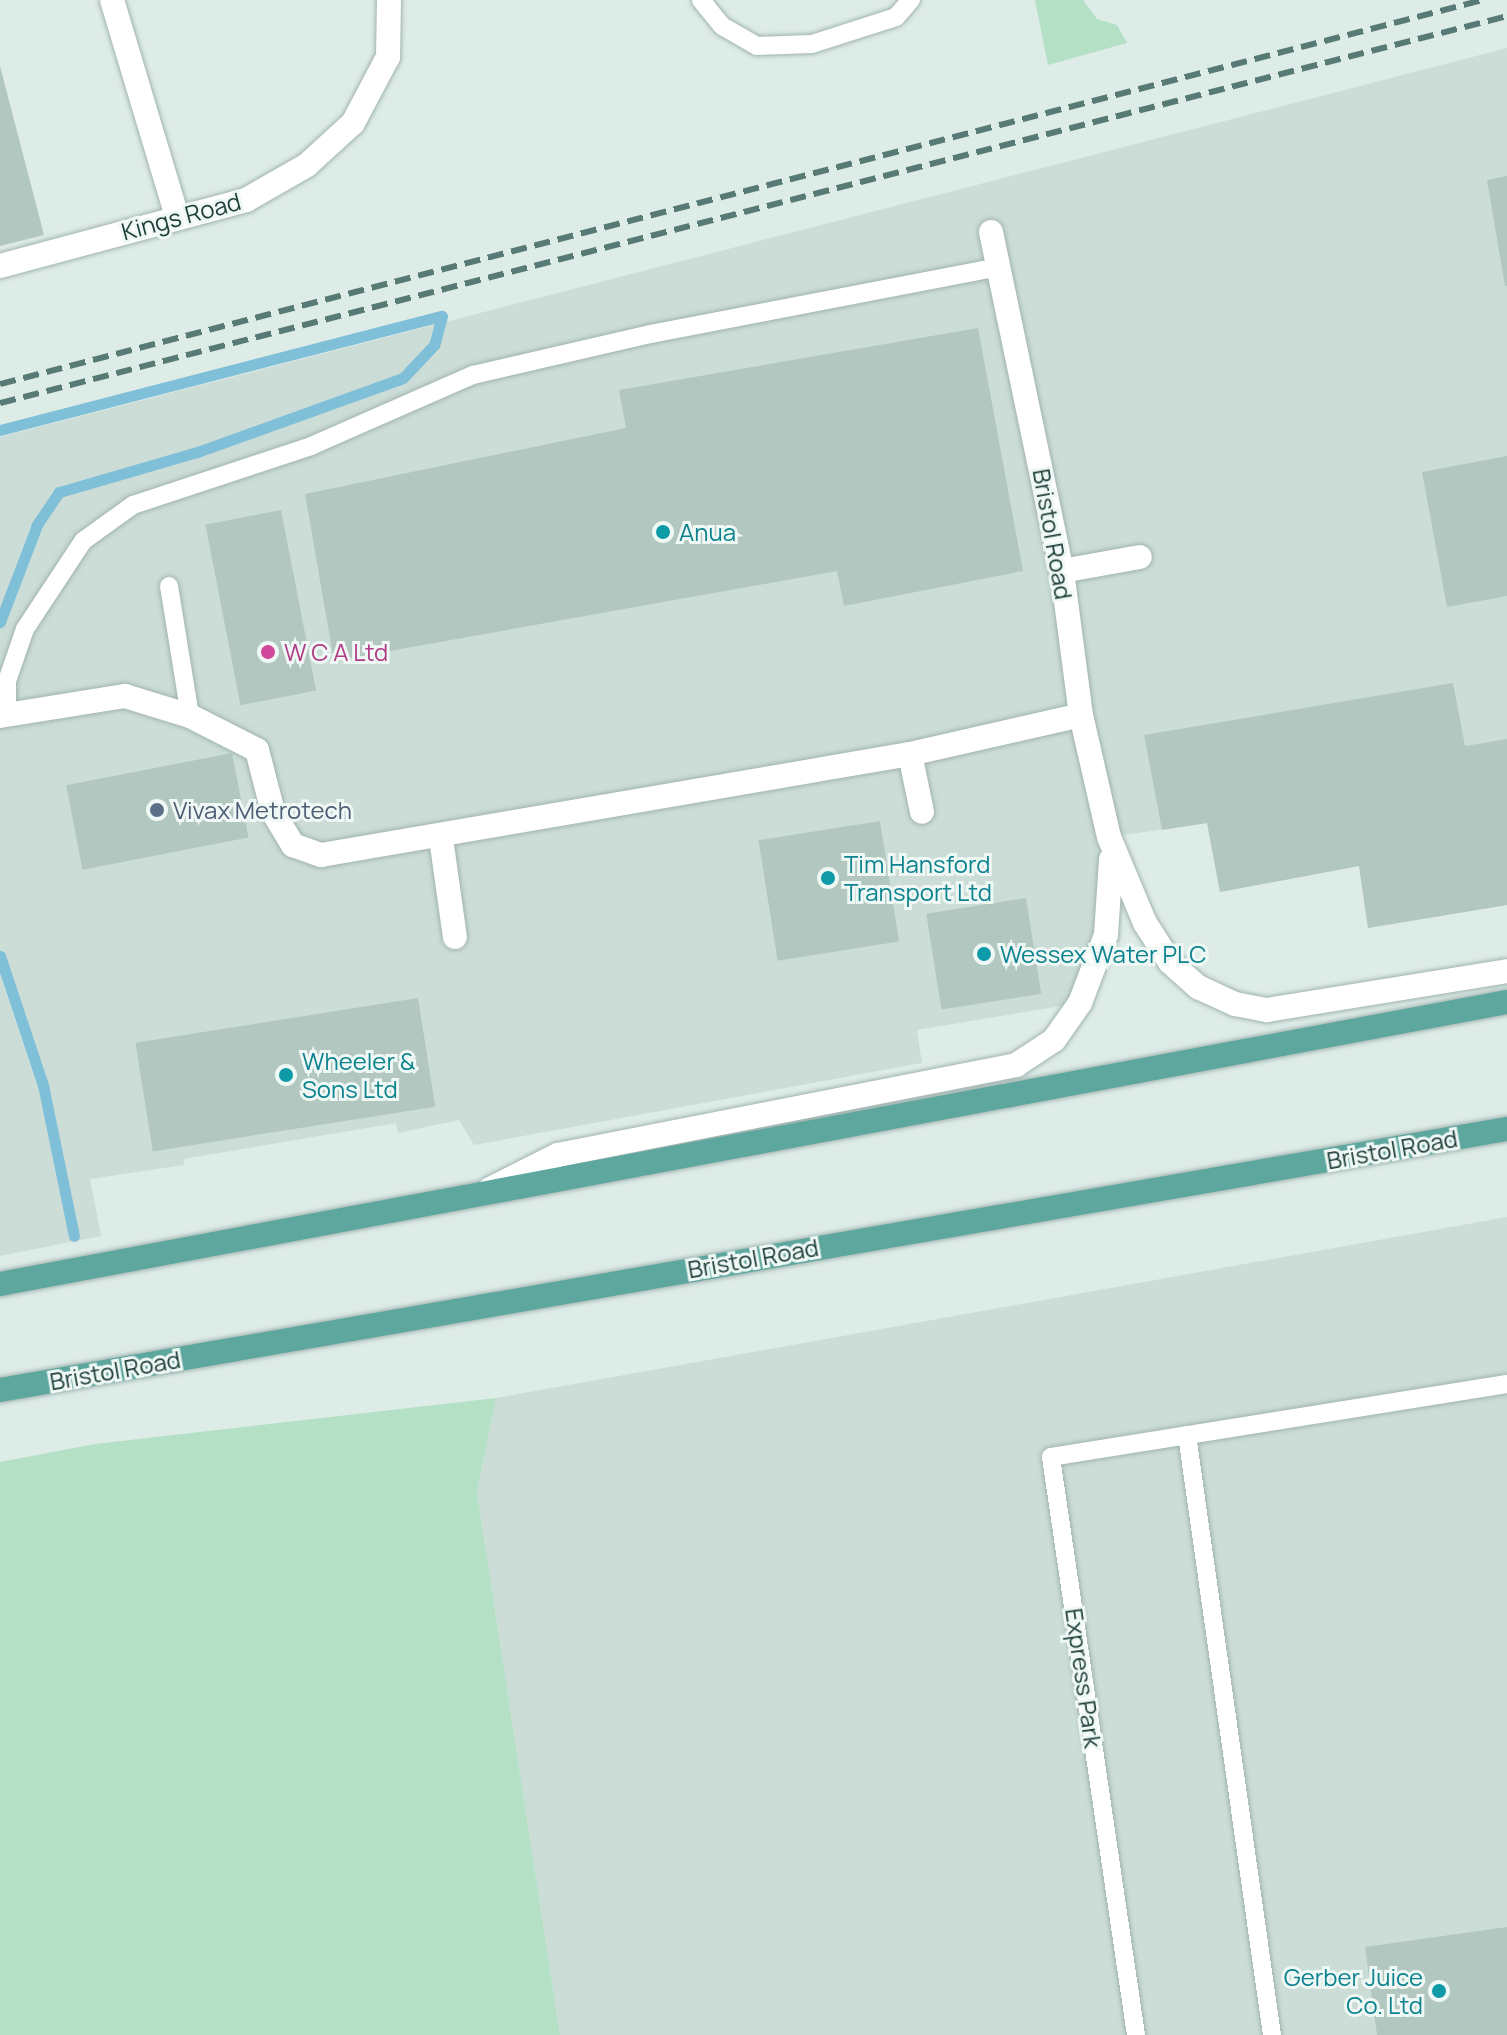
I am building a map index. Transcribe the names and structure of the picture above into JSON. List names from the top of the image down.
{
  "streets": {
    "main road": ["Bristol Road"],
    "street": ["Kings Road"],
    "lane": ["Express Park"]
  },
  "places": [
    "Anua",
    "W C A Ltd",
    "Vivax Metrotech",
    "Tim Hansford Transport Ltd",
    "Wessex Water PLC",
    "Wheeler & Sons Ltd",
    "Gerber Juice Co. Ltd"
  ]
}
